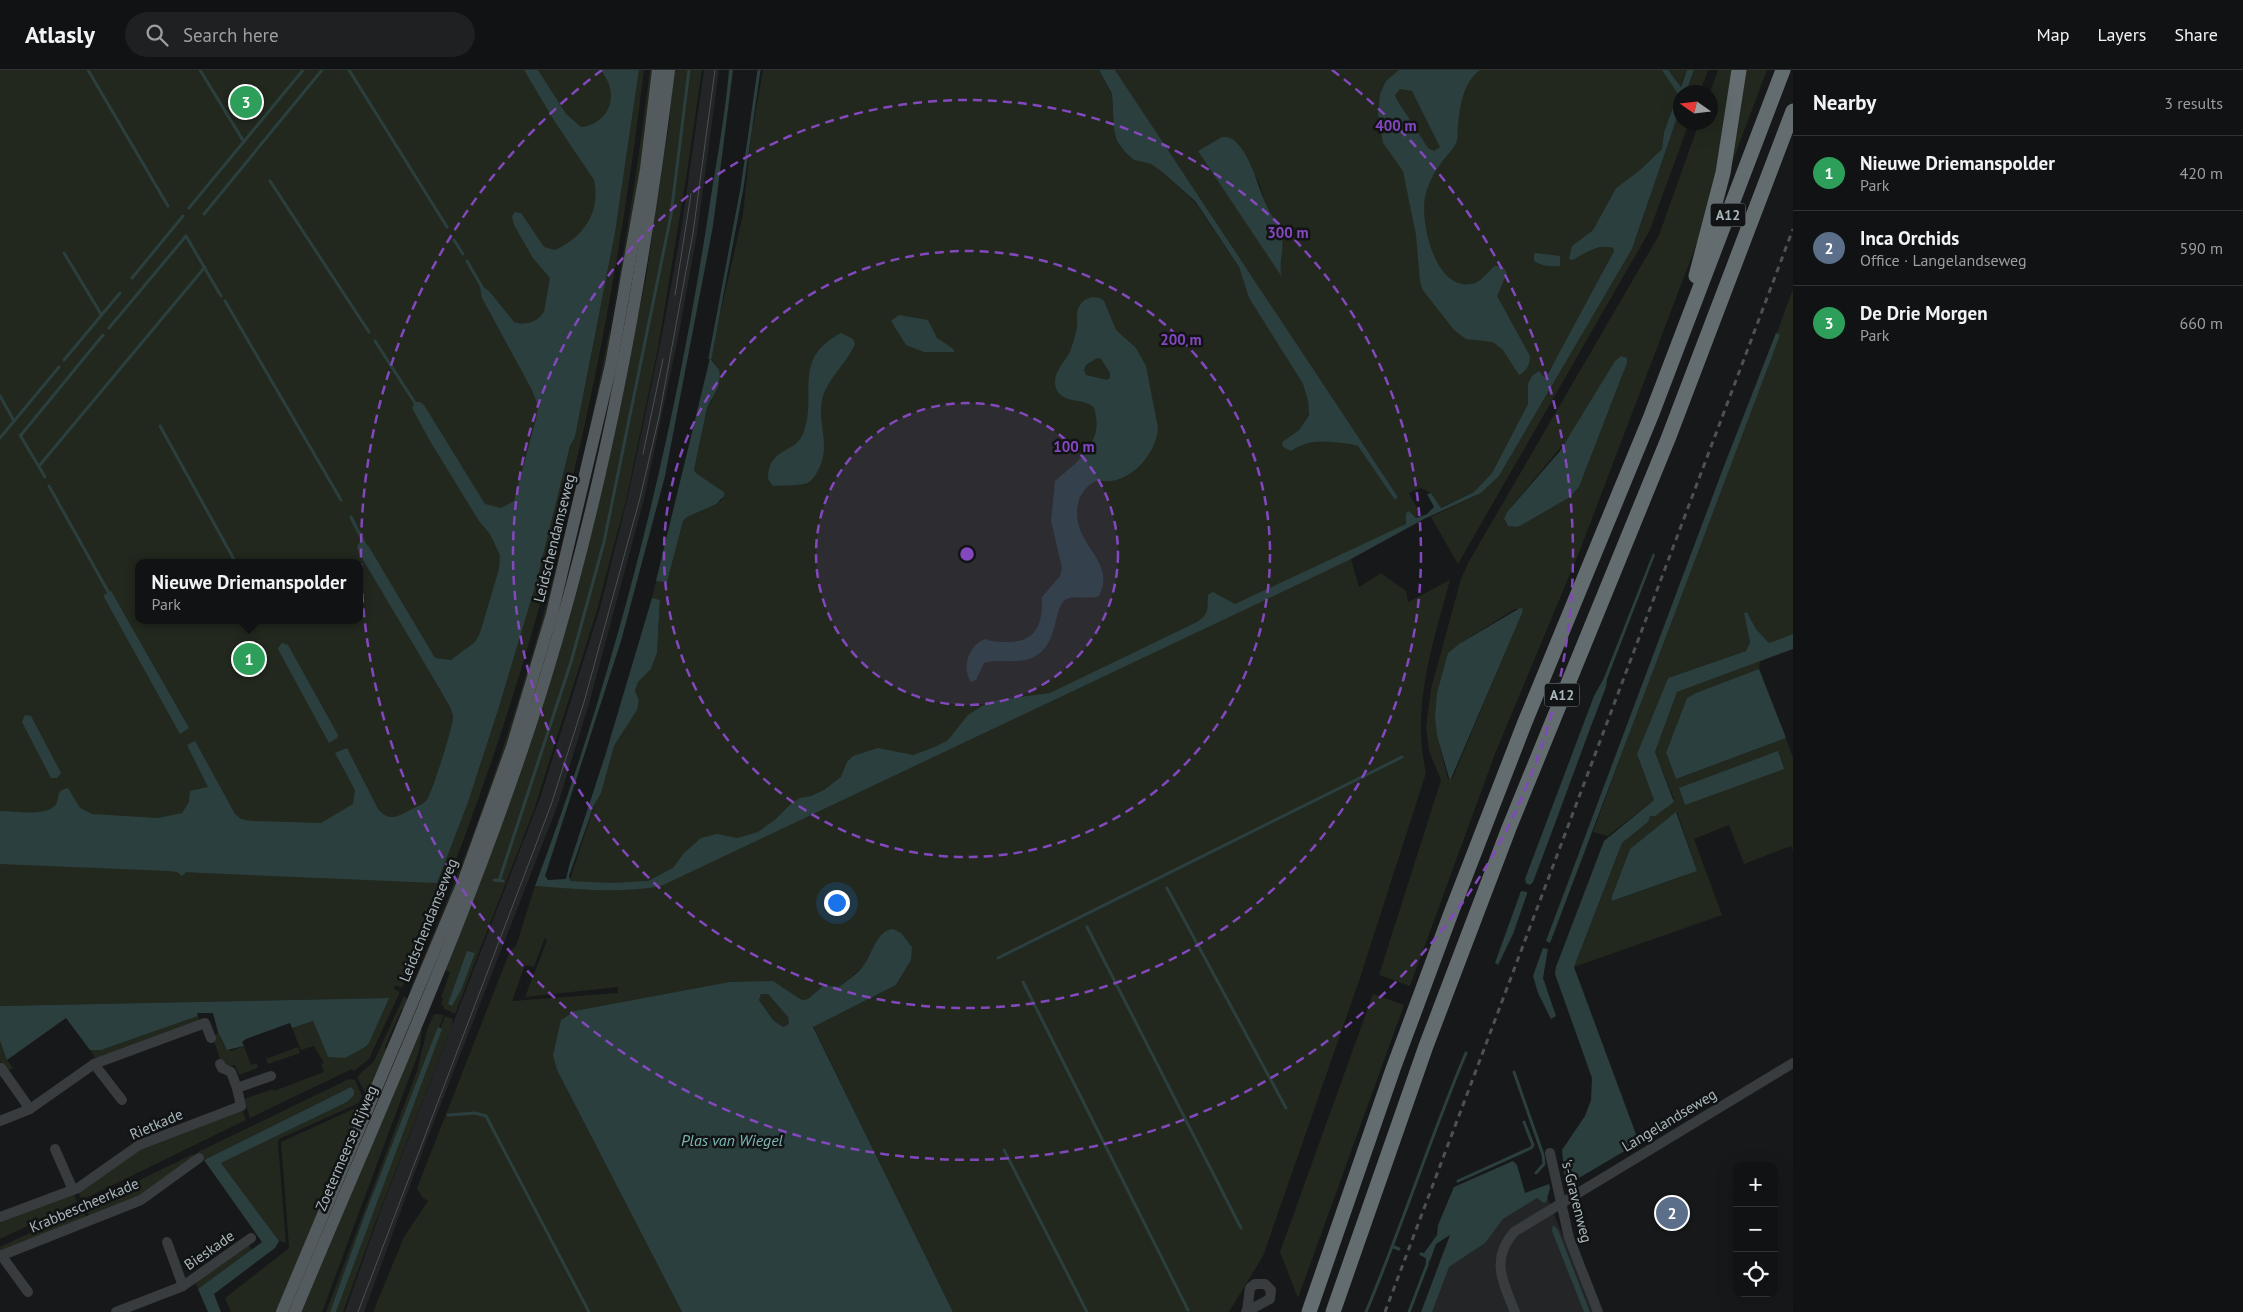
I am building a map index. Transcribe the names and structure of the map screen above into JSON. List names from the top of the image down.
{
  "streets": {
    "highway": ["A12"],
    "main road": ["Leidschendamseweg", "Zoetermeerse Rijweg"],
    "street": [
      "Langelandseweg",
      "Rietkade",
      "'s-Gravenweg",
      "Krabbescheerkade",
      "Bieskade"
    ]
  },
  "crossings": [
    ["Leidschendamseweg", "Zoetermeerse Rijweg"],
    ["Langelandseweg", "'s-Gravenweg"]
  ],
  "water": ["Plas van Wiegel"],
  "north": "left",
  "page": {
    "header": "Atlasly",
    "search": "Search here",
    "nav": ["Map", "Layers", "Share"],
    "heading": ["Nearby", "3 results"],
    "pins": ["3", "1", "2"],
    "list": [
      {
        "mark": "1",
        "name": "Nieuwe Driemanspolder",
        "note": "Park",
        "value": "420 m"
      },
      {
        "mark": "2",
        "name": "Inca Orchids",
        "note": "Office · Langelandseweg",
        "value": "590 m"
      },
      {
        "mark": "3",
        "name": "De Drie Morgen",
        "note": "Park",
        "value": "660 m"
      }
    ],
    "popup": ["Nieuwe Driemanspolder", "Park"],
    "map_buttons": ["+", "−"]
  },
  "rings": [
    "400 m",
    "300 m",
    "200 m",
    "100 m"
  ]
}
